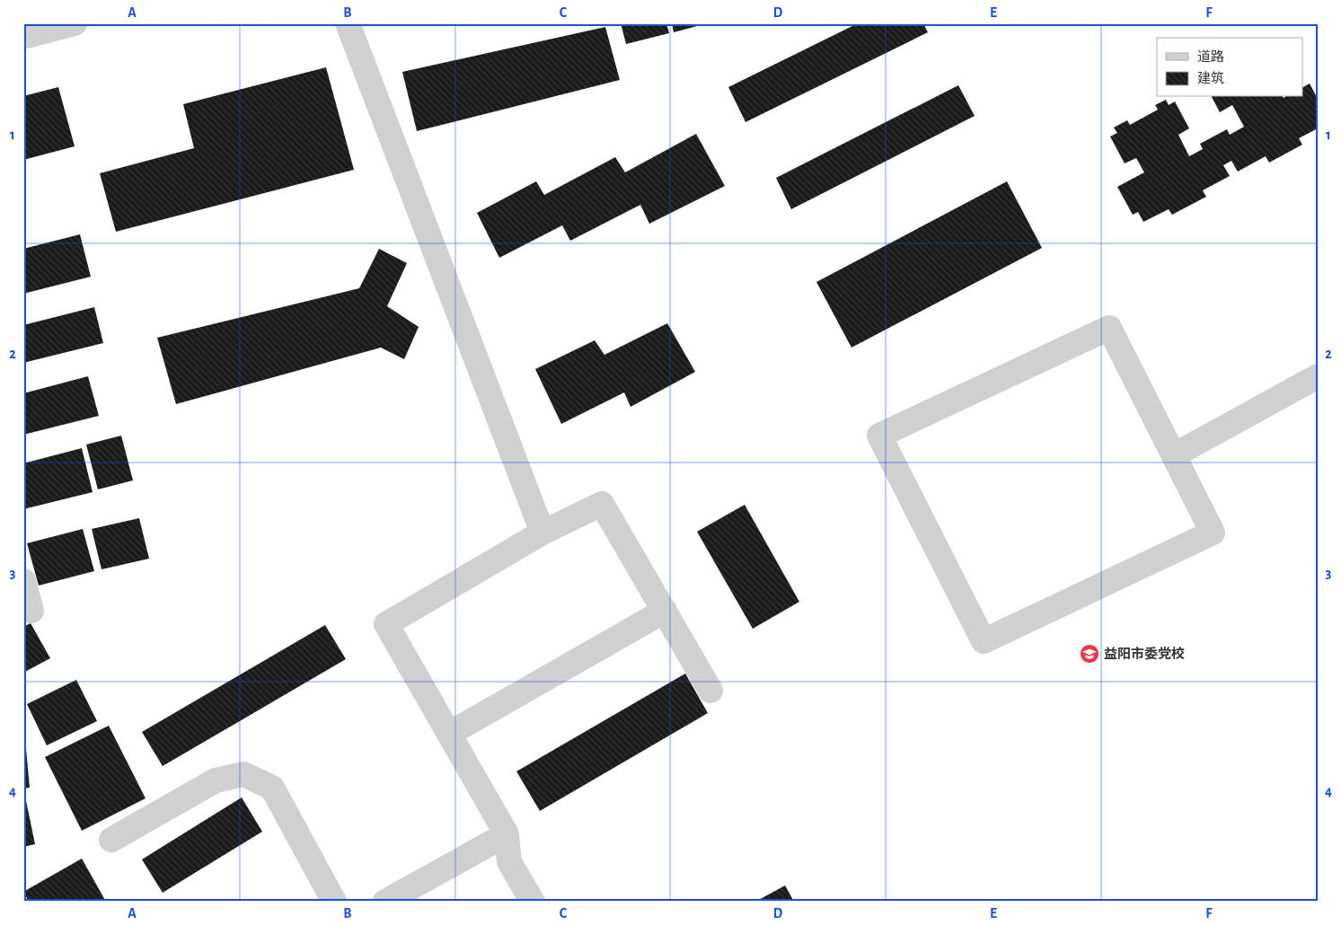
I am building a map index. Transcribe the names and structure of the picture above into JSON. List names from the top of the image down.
{
  "places": {
    "school or university": ["益阳市委党校"]
  },
  "legend": ["道路", "建筑"],
  "grid": {
    "columns": [
      "A",
      "B",
      "C",
      "D",
      "E",
      "F"
    ],
    "rows": [
      "1",
      "2",
      "3",
      "4"
    ]
  }
}
